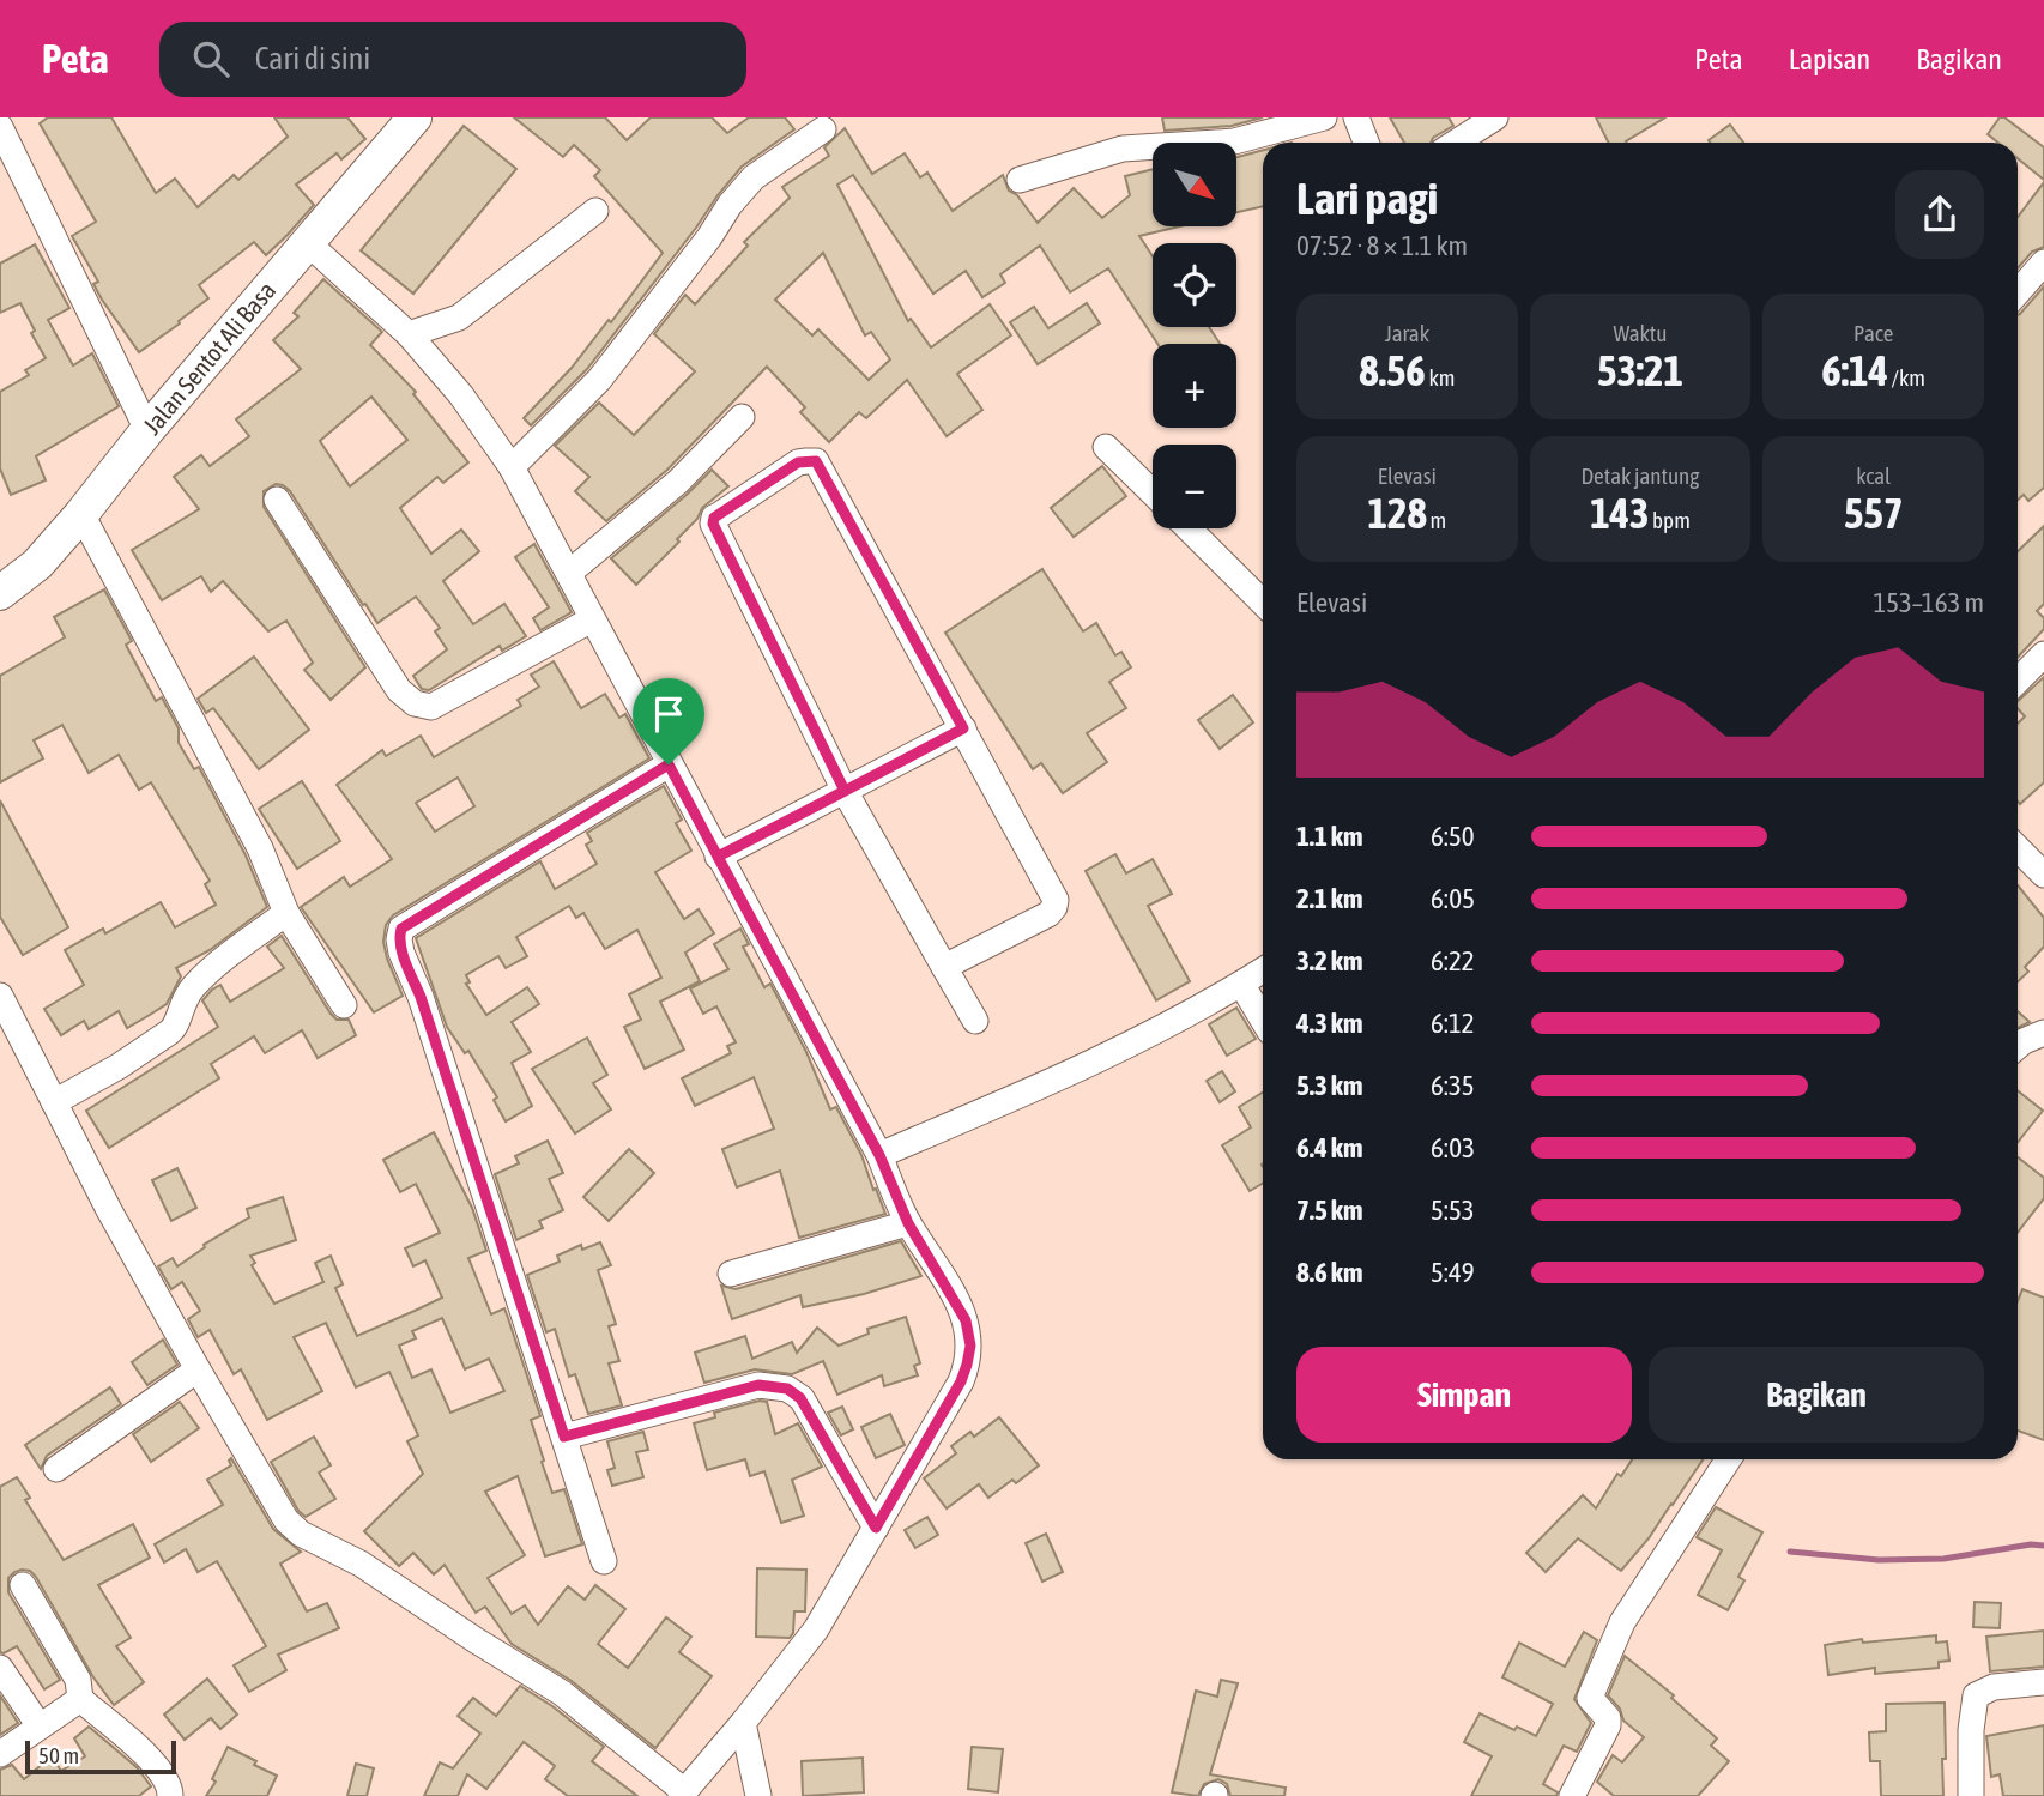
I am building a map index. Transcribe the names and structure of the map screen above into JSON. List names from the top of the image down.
{
  "streets": {
    "main road": ["Jalan Sentot Ali Basa"]
  },
  "scale_bar": "50 m",
  "north": "bottom right",
  "page": {
    "header": "Peta",
    "search": "Cari di sini",
    "nav": ["Peta", "Lapisan", "Bagikan"],
    "map_buttons": ["+", "−"],
    "heading": ["Lari pagi", "07:52 · 8 × 1.1 km"],
    "stats": [
      ["Jarak", "8.56 km"],
      ["Waktu", "53:21"],
      ["Pace", "6:14 /km"],
      ["Elevasi", "128 m"],
      ["Detak jantung", "143 bpm"],
      ["kcal", "557"]
    ],
    "chart": ["Elevasi", "153–163 m"],
    "list": [
      {
        "name": "1.1 km",
        "note": "6:50"
      },
      {
        "name": "2.1 km",
        "note": "6:05"
      },
      {
        "name": "3.2 km",
        "note": "6:22"
      },
      {
        "name": "4.3 km",
        "note": "6:12"
      },
      {
        "name": "5.3 km",
        "note": "6:35"
      },
      {
        "name": "6.4 km",
        "note": "6:03"
      },
      {
        "name": "7.5 km",
        "note": "5:53"
      },
      {
        "name": "8.6 km",
        "note": "5:49"
      }
    ],
    "buttons": ["Simpan", "Bagikan"],
    "scale": "50 m"
  }
}
